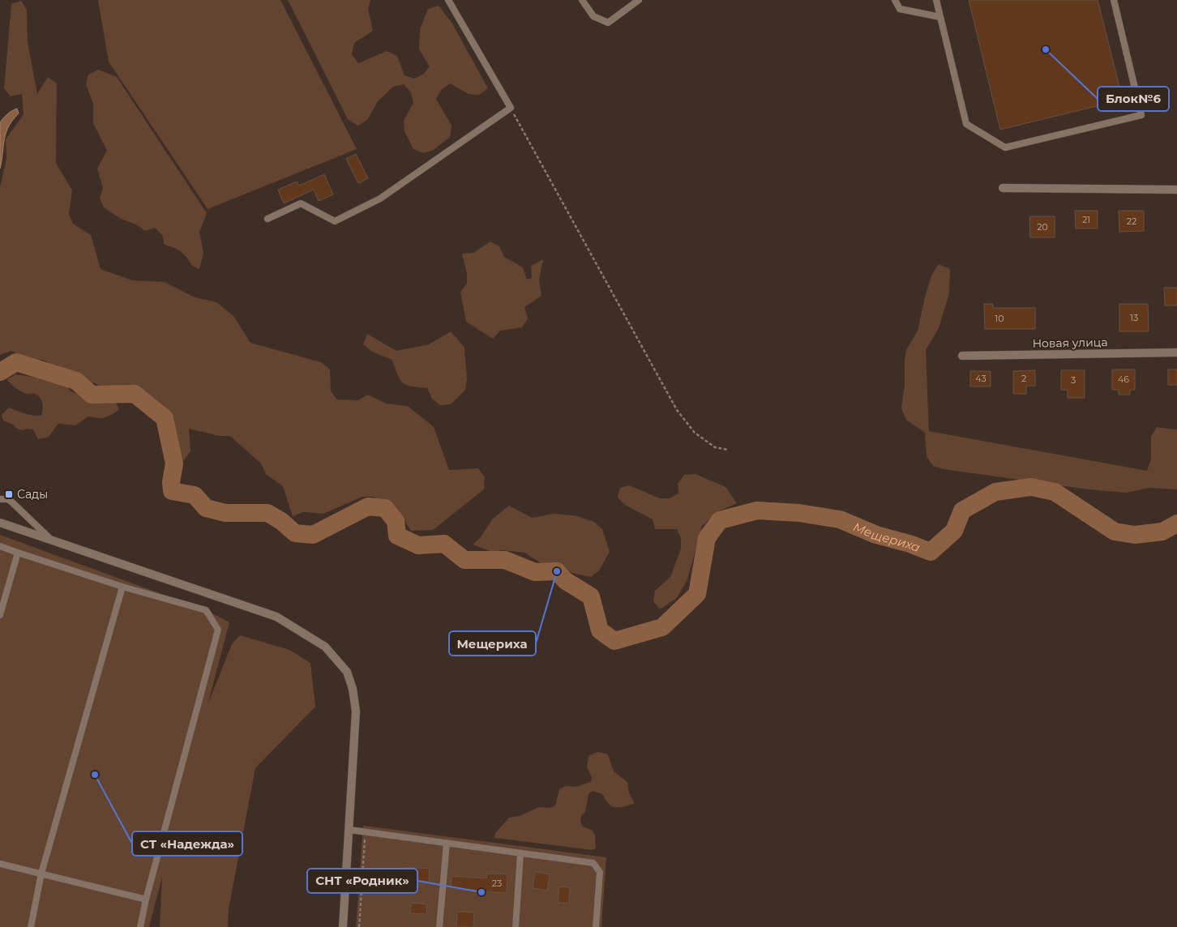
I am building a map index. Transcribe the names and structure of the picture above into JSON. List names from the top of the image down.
{
  "streets": {
    "street": ["Новая улица"]
  },
  "water": ["Мещериха"],
  "places": {
    "other": [
      "Блок№6",
      "Мещериха",
      "СТ «Надежда»",
      "СНТ «Родник»"
    ],
    "transit": ["Сады"]
  },
  "house_numbers": [
    "21",
    "22",
    "20",
    "13",
    "10",
    "43",
    "2",
    "46",
    "3",
    "23"
  ]
}
